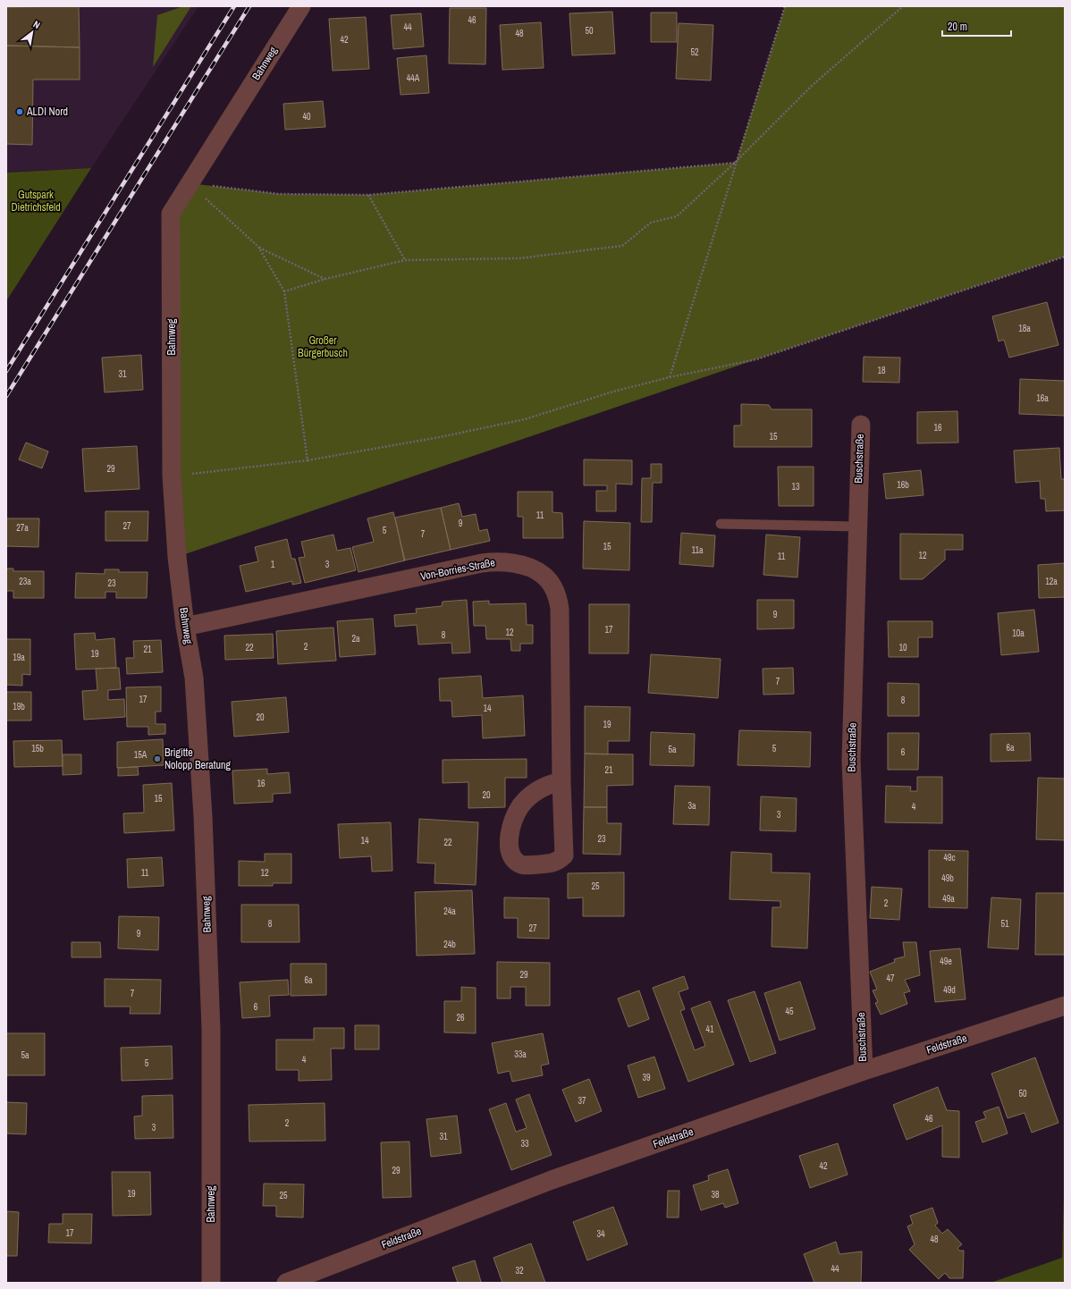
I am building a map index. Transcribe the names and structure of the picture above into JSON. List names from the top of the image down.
{
  "streets": {
    "street": [
      "Bahnweg",
      "Buschstraße",
      "Von-Borries-Straße",
      "Feldstraße"
    ]
  },
  "crossings": [
    ["Bahnweg", "Von-Borries-Straße"],
    ["Buschstraße", "Feldstraße"]
  ],
  "parks": ["Gutspark Dietrichsfeld", "Großer Bürgerbusch"],
  "places": ["ALDI Nord", "Brigitte Nolopp Beratung"],
  "house_numbers": [
    "46",
    "44",
    "50",
    "48",
    "42",
    "52",
    "44A",
    "40",
    "18a",
    "18",
    "31",
    "16a",
    "16",
    "15",
    "29",
    "16b",
    "13",
    "11",
    "9",
    "27",
    "27a",
    "5",
    "7",
    "15",
    "11a",
    "12",
    "11",
    "1",
    "3",
    "23a",
    "12a",
    "23",
    "9",
    "17",
    "12",
    "10a",
    "8",
    "2a",
    "2",
    "22",
    "10",
    "21",
    "19",
    "19a",
    "7",
    "17",
    "8",
    "19b",
    "14",
    "20",
    "19",
    "6a",
    "15b",
    "5",
    "5a",
    "6",
    "15A",
    "21",
    "16",
    "20",
    "15",
    "3a",
    "4",
    "3",
    "23",
    "14",
    "22",
    "49c",
    "11",
    "12",
    "49b",
    "25",
    "49a",
    "2",
    "24a",
    "8",
    "51",
    "27",
    "9",
    "24b",
    "49e",
    "29",
    "47",
    "6a",
    "49d",
    "7",
    "6",
    "45",
    "26",
    "41",
    "33a",
    "5a",
    "4",
    "5",
    "39",
    "50",
    "37",
    "46",
    "2",
    "3",
    "31",
    "33",
    "42",
    "29",
    "19",
    "38",
    "25",
    "17",
    "34",
    "48",
    "44",
    "32"
  ],
  "scale_bar": "20 m",
  "north": "top right"
}
